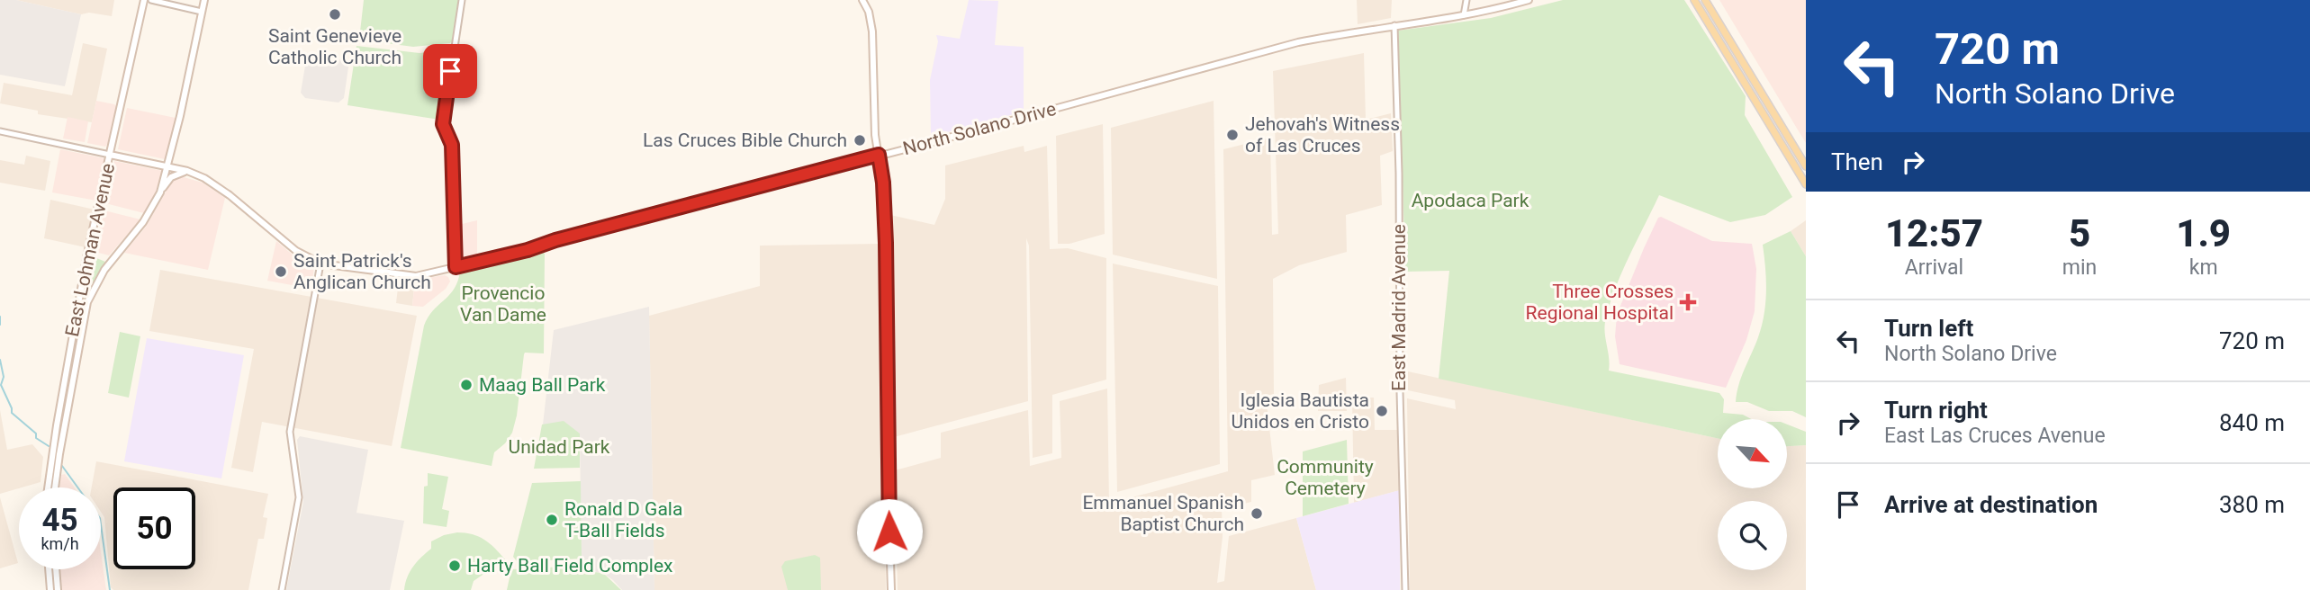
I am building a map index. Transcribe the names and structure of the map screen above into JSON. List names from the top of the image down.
{
  "streets": {
    "main road": ["North Solano Drive", "East Lohman Avenue"],
    "street": ["East Madrid Avenue"]
  },
  "crossings": [
    ["North Solano Drive", "East Madrid Avenue"]
  ],
  "parks": [
    "Apodaca Park",
    "Provencio Van Dame",
    "Unidad Park",
    "Community Cemetery"
  ],
  "places": {
    "other": [
      "Saint Genevieve Catholic Church",
      "Jehovah's Witness of Las Cruces",
      "Las Cruces Bible Church",
      "Saint Patrick's Anglican Church",
      "Maag Ball Park",
      "Iglesia Bautista Unidos en Cristo",
      "Emmanuel Spanish Baptist Church",
      "Ronald D Gala T-Ball Fields",
      "Harty Ball Field Complex"
    ],
    "health": ["Three Crosses Regional Hospital"]
  },
  "north": "bottom right",
  "page": {
    "turn": ["720 m", "North Solano Drive"],
    "then": "Then",
    "eta": [
      "12:57",
      "Arrival",
      "5",
      "min",
      "1.9",
      "km"
    ],
    "list": [
      {
        "name": "Turn left",
        "note": "North Solano Drive",
        "value": "720 m"
      },
      {
        "name": "Turn right",
        "note": "East Las Cruces Avenue",
        "value": "840 m"
      },
      {
        "name": "Arrive at destination",
        "value": "380 m"
      }
    ],
    "speed": "45 km/h",
    "limit": "50"
  }
}
